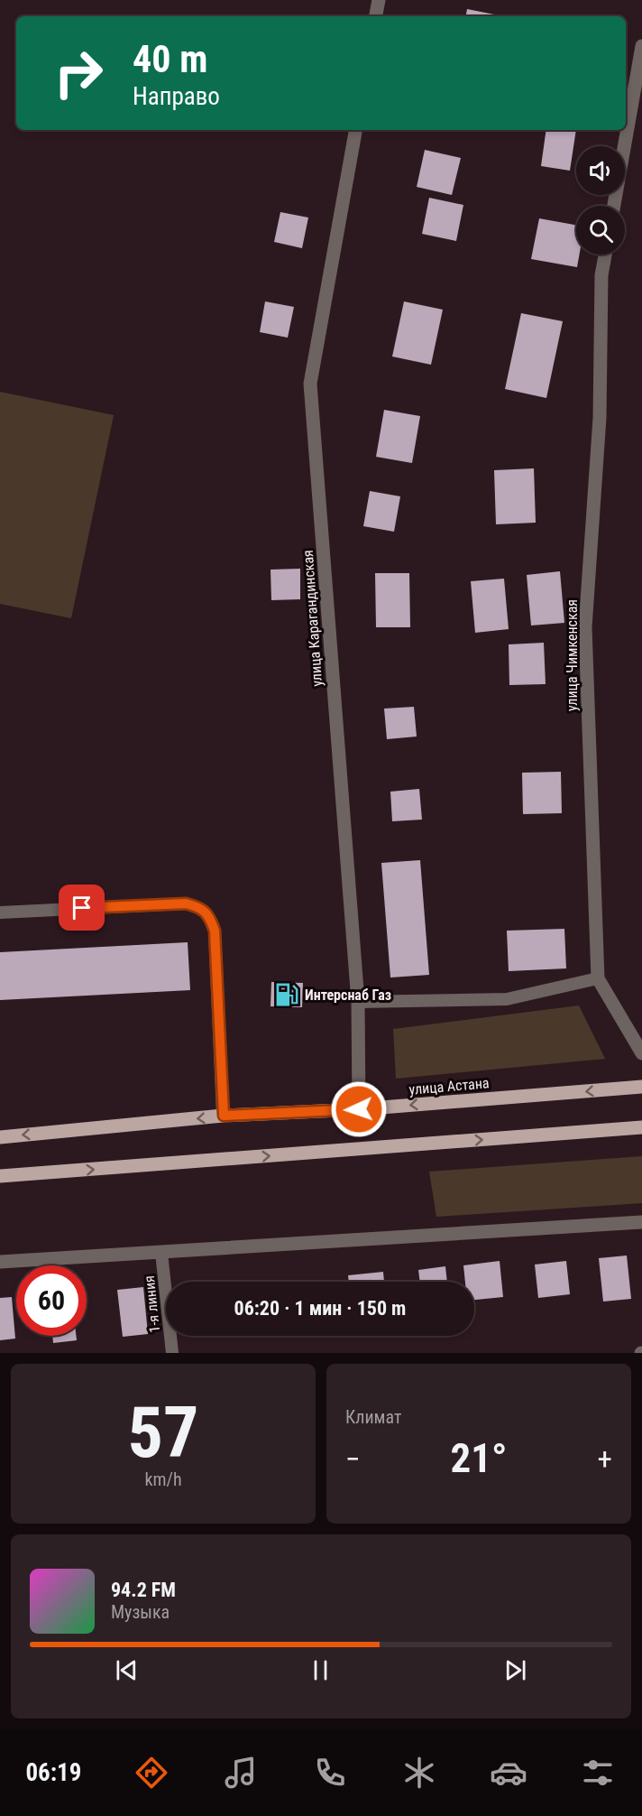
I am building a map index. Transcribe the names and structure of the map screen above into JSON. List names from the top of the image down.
{
  "streets": {
    "main road": ["улица Астана"],
    "street": ["улица Карагандинская", "улица Чимкенская"],
    "lane": ["1-я линия"]
  },
  "crossings": [
    ["улица Карагандинская", "улица Астана"]
  ],
  "places": {
    "fuel station": ["Интерснаб Газ"]
  },
  "page": {
    "turn": ["40 m", "Направо"],
    "limit": "60",
    "trip": "06:20 · 1 мин · 150 m",
    "tile": [
      ["57", "km/h"],
      "Климат"
    ],
    "heat": ["−", "21°", "+"],
    "song": ["94.2 FM", "Музыка"],
    "tabs": "06:19"
  }
}
